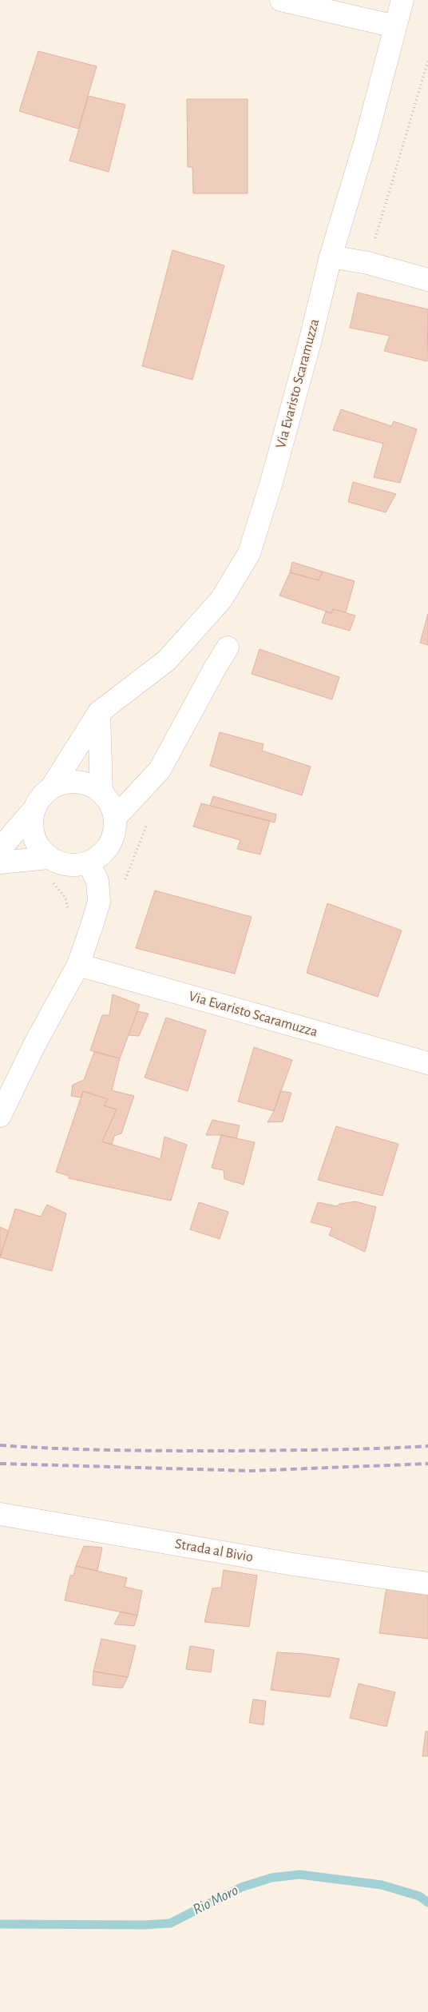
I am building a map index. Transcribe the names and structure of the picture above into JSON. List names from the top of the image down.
{
  "streets": {
    "street": ["Via Evaristo Scaramuzza", "Strada al Bivio"]
  },
  "water": ["Rio Moro"]
}
